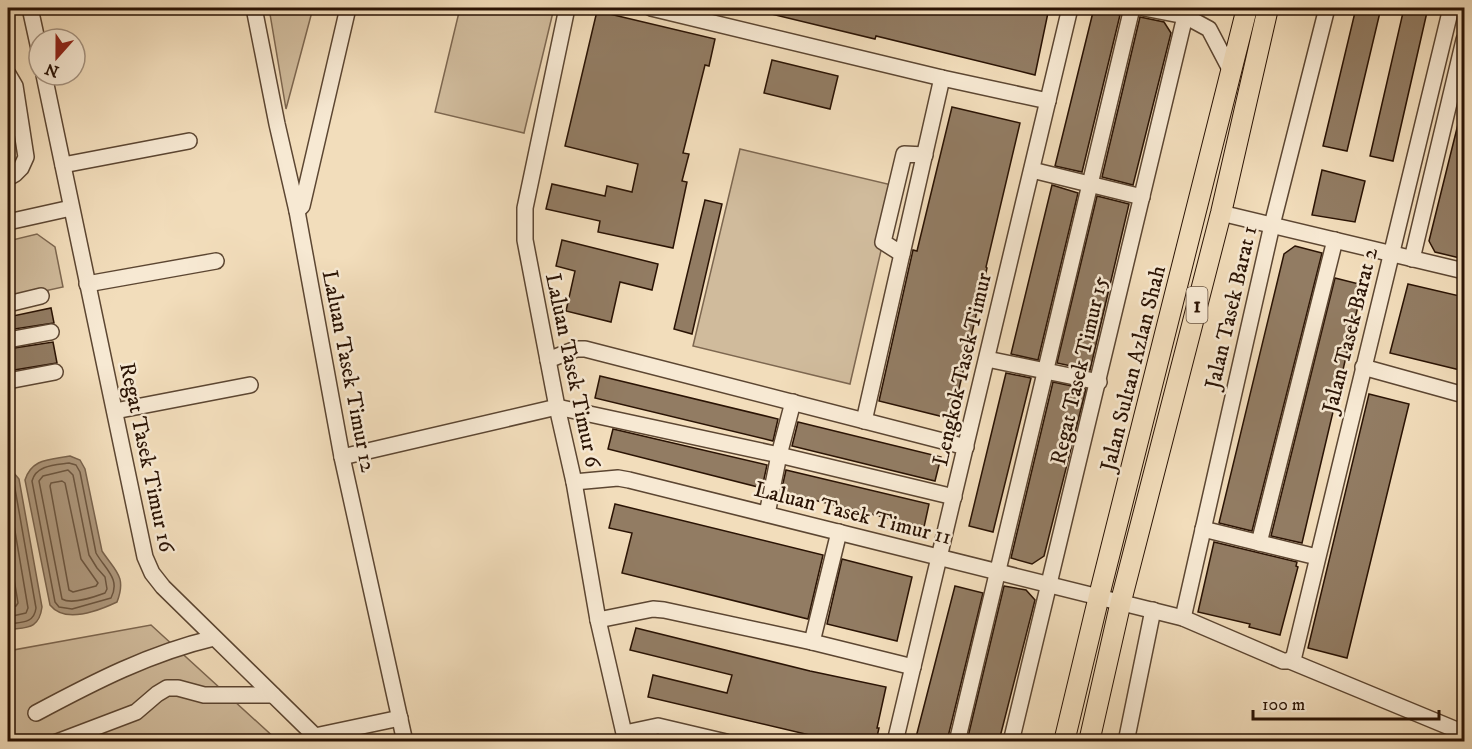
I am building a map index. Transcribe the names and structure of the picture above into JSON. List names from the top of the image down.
{
  "streets": {
    "main road": ["1", "Jalan Sultan Azlan Shah"],
    "street": [
      "Jalan Tasek Barat 1",
      "Jalan Tasek Barat 2",
      "Lengkok Tasek Timur",
      "Laluan Tasek Timur 6",
      "Regat Tasek Timur 15",
      "Laluan Tasek Timur 12",
      "Regat Tasek Timur 16",
      "Laluan Tasek Timur 11"
    ]
  },
  "crossings": [
    ["Jalan Tasek Barat 1", "Laluan Tasek Timur 11"],
    ["Jalan Tasek Barat 2", "Laluan Tasek Timur 11"],
    ["Jalan Sultan Azlan Shah", "Laluan Tasek Timur 11"],
    ["Lengkok Tasek Timur", "Laluan Tasek Timur 11"],
    ["Laluan Tasek Timur 6", "Laluan Tasek Timur 11"],
    ["Regat Tasek Timur 15", "Laluan Tasek Timur 11"],
    ["Laluan Tasek Timur 12", "Regat Tasek Timur 16"]
  ],
  "scale_bar": "100 m",
  "north": "bottom"
}
